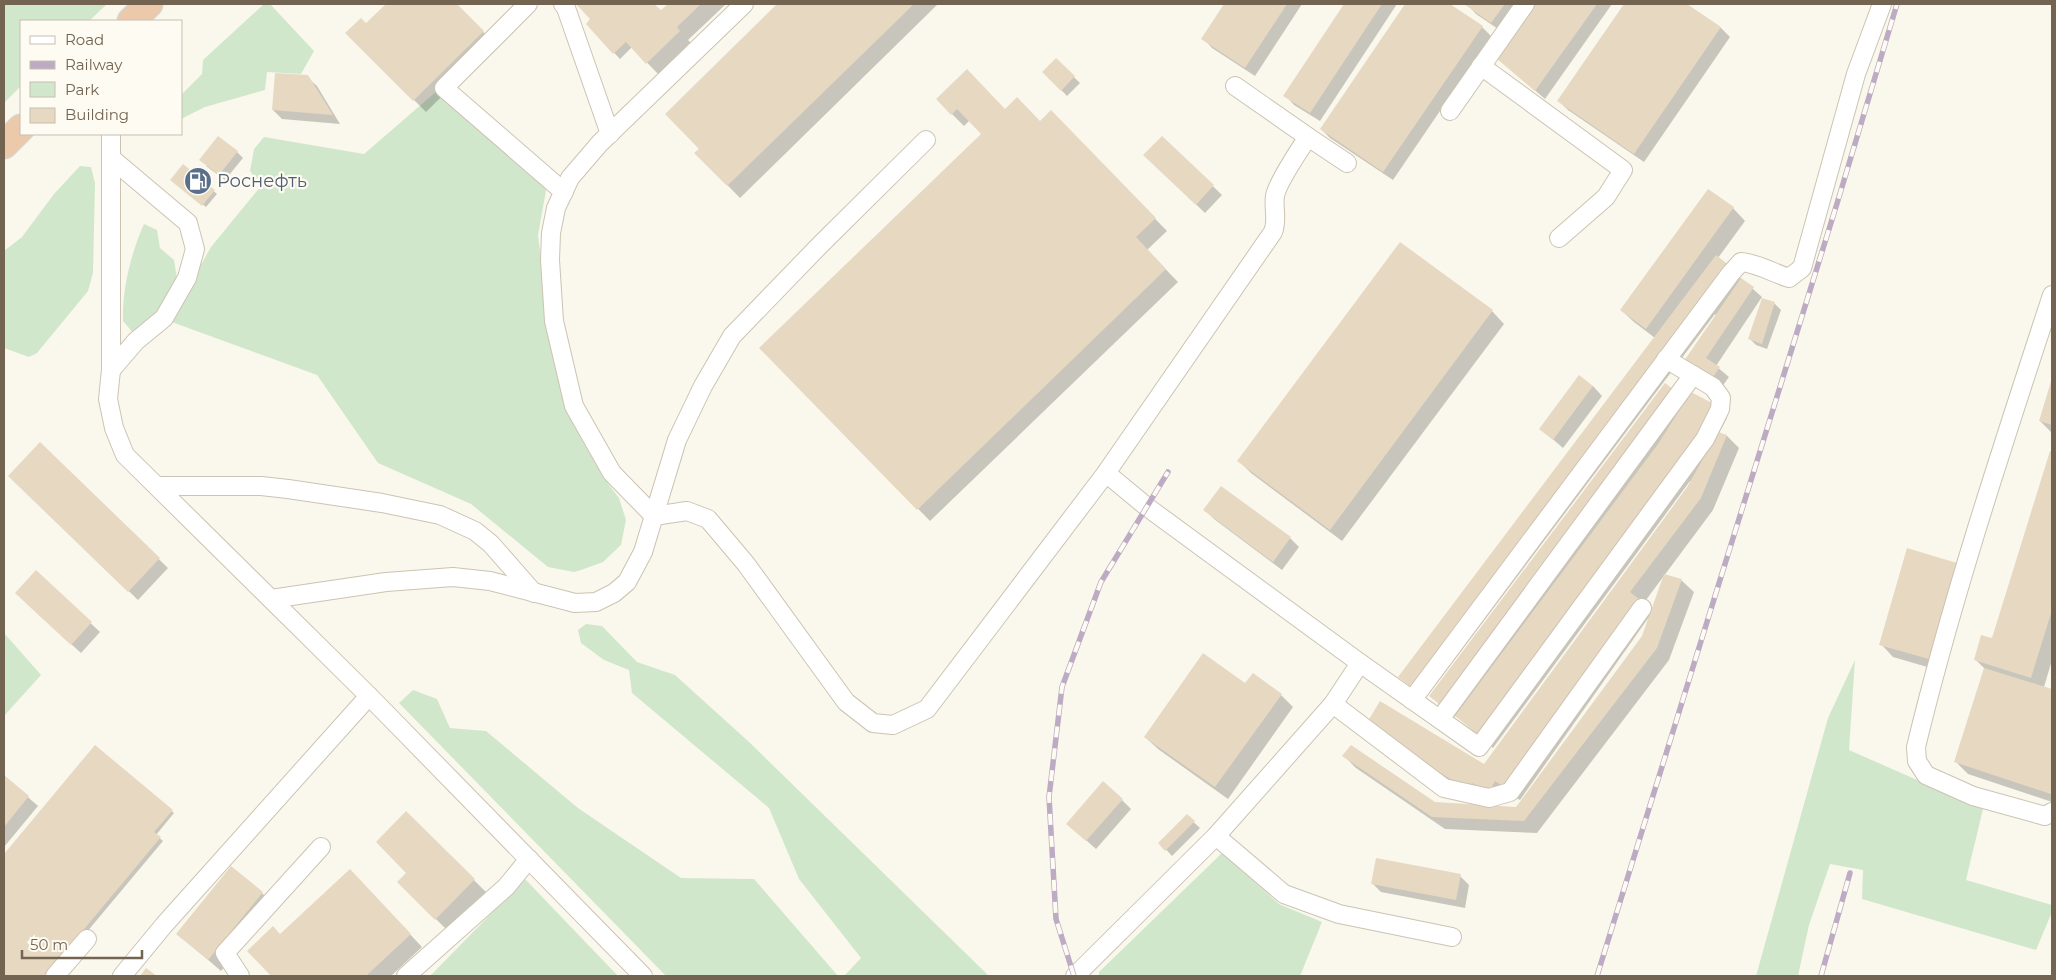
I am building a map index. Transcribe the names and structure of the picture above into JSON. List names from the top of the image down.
{
  "places": {
    "fuel station": ["Роснефть"]
  },
  "legend": [
    "Road",
    "Railway",
    "Park",
    "Building"
  ],
  "scale_bar": "50 m"
}
